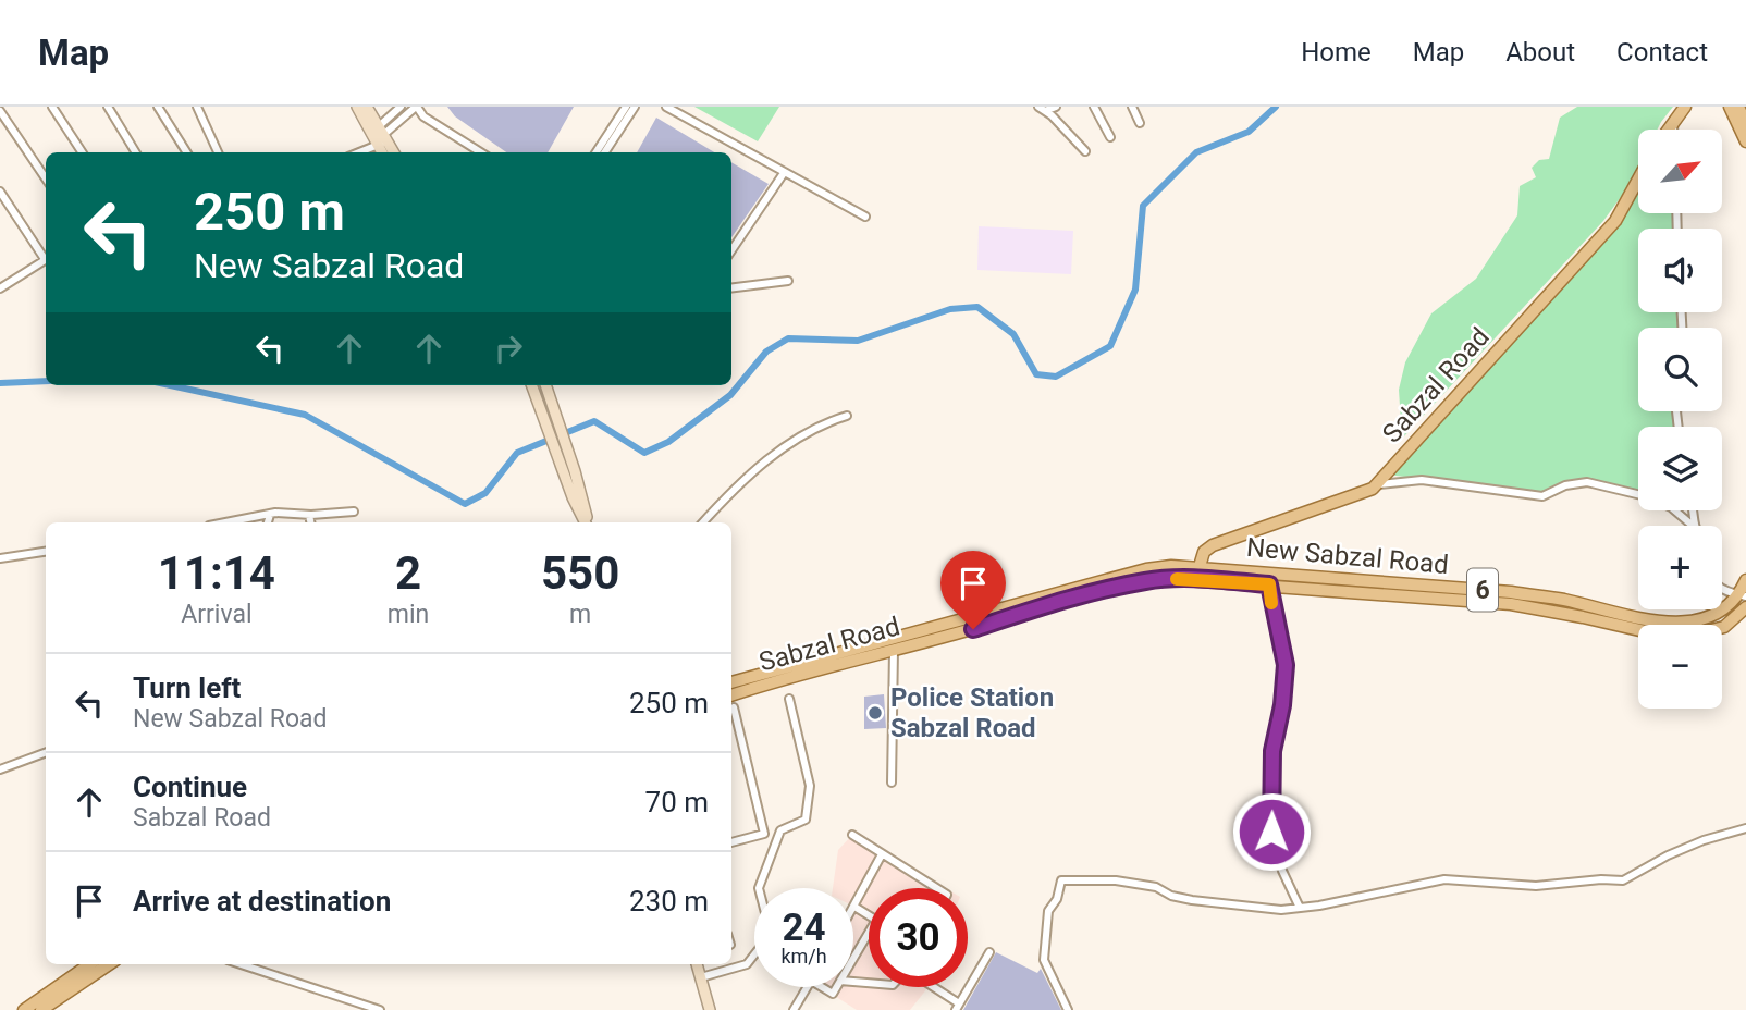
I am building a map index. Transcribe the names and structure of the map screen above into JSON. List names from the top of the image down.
{
  "streets": {
    "main road": ["Sabzal Road", "New Sabzal Road", "6"]
  },
  "crossings": [
    ["Sabzal Road", "New Sabzal Road"]
  ],
  "places": ["Police Station Sabzal Road"],
  "north": "top right",
  "page": {
    "header": "Map",
    "nav": [
      "Home",
      "Map",
      "About",
      "Contact"
    ],
    "map_buttons": ["+", "−"],
    "turn": ["250 m", "New Sabzal Road"],
    "eta": [
      "11:14",
      "Arrival",
      "2",
      "min",
      "550",
      "m"
    ],
    "list": [
      {
        "name": "Turn left",
        "note": "New Sabzal Road",
        "value": "250 m"
      },
      {
        "name": "Continue",
        "note": "Sabzal Road",
        "value": "70 m"
      },
      {
        "name": "Arrive at destination",
        "value": "230 m"
      }
    ],
    "speed": "24 km/h",
    "limit": "30"
  }
}
